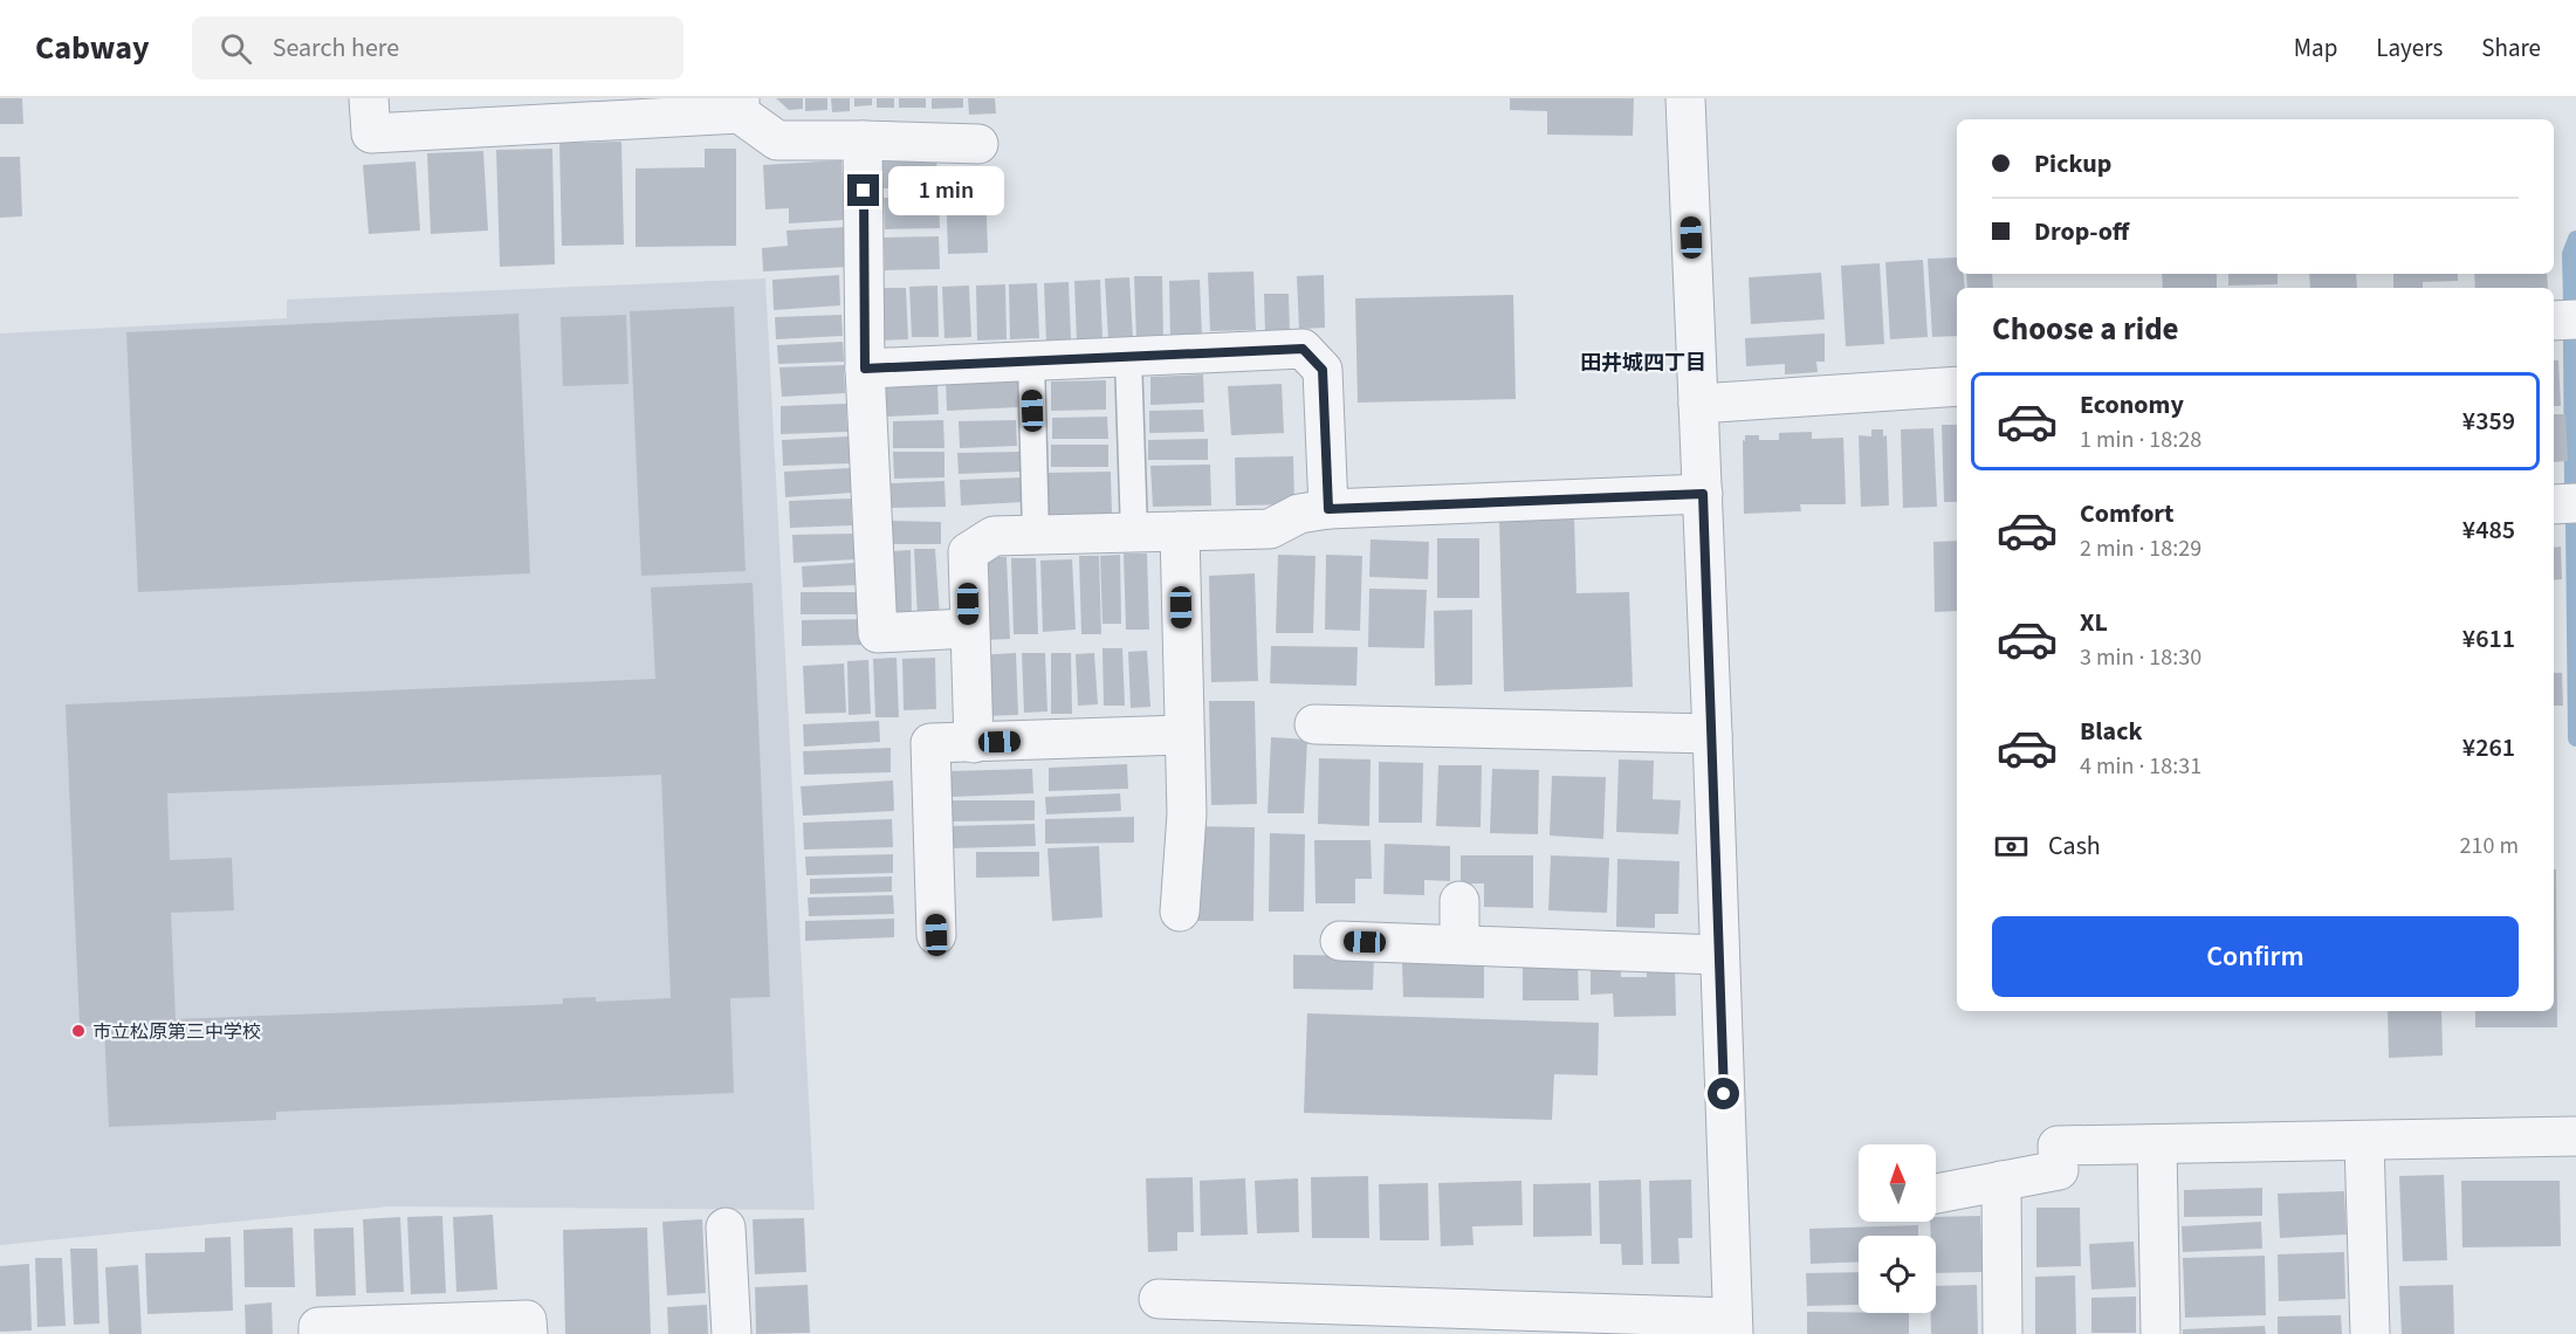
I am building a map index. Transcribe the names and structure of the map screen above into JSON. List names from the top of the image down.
{
  "districts": ["田井城四丁目"],
  "places": ["市立松原第三中学校"],
  "north": "top",
  "page": {
    "header": "Cabway",
    "search": "Search here",
    "nav": ["Map", "Layers", "Share"],
    "banner": ["Pickup", "Drop-off"],
    "bubble": "1 min",
    "heading": "Choose a ride",
    "list": [
      {
        "name": "Economy",
        "note": "1 min · 18:28",
        "value": "¥359"
      },
      {
        "name": "Comfort",
        "note": "2 min · 18:29",
        "value": "¥485"
      },
      {
        "name": "XL",
        "note": "3 min · 18:30",
        "value": "¥611"
      },
      {
        "name": "Black",
        "note": "4 min · 18:31",
        "value": "¥261"
      }
    ],
    "pay": ["Cash", "210 m"],
    "buttons": "Confirm"
  }
}
